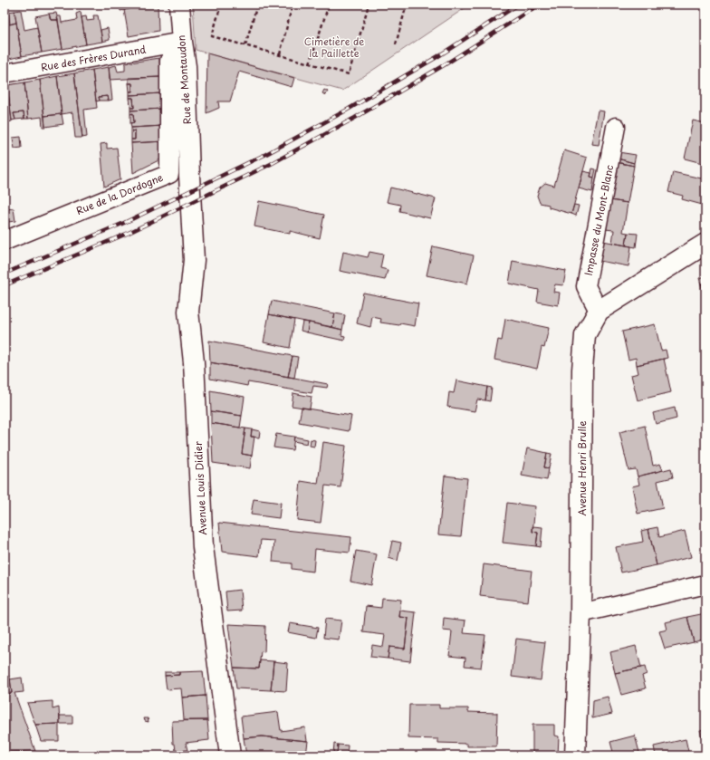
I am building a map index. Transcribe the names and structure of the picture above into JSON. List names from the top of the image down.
{
  "streets": {
    "main road": ["Rue de Montaudon", "Avenue Henri Brulle", "Avenue Louis Didier"],
    "street": ["Rue des Frères Durand", "Rue de la Dordogne", "Impasse du Mont-Blanc"]
  },
  "crossings": [
    ["Rue des Frères Durand", "Rue de Montaudon"],
    ["Rue des Frères Durand", "Rue de la Dordogne"],
    ["Rue de Montaudon", "Rue de la Dordogne"],
    ["Rue de Montaudon", "Avenue Louis Didier"],
    ["Impasse du Mont-Blanc", "Avenue Henri Brulle"]
  ],
  "parks": ["Cimetière de la Paillette"]
}
